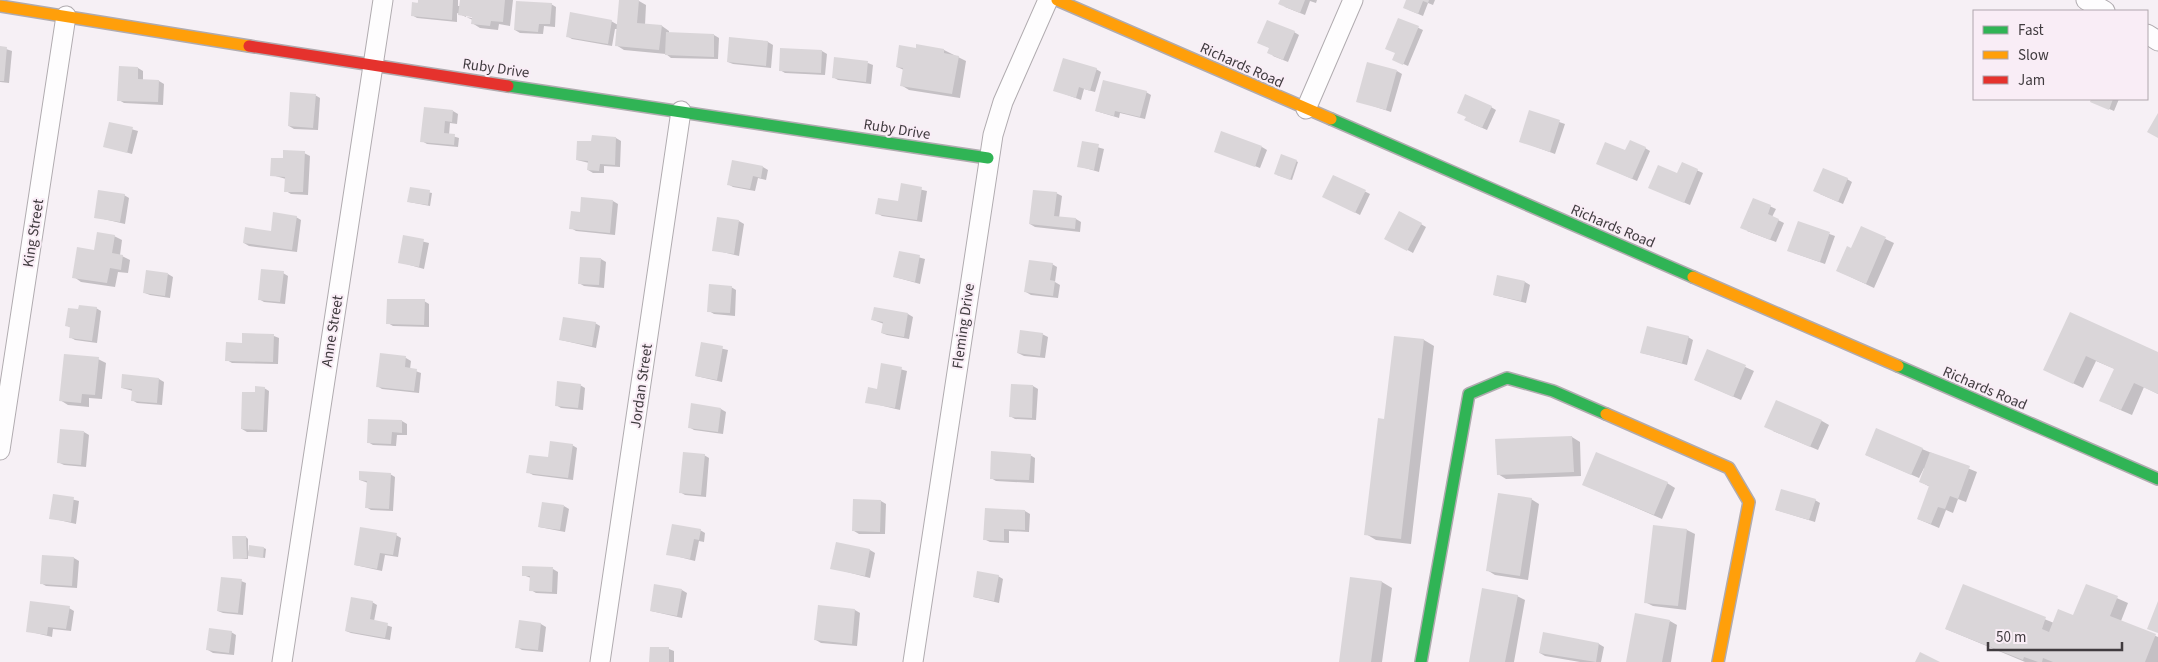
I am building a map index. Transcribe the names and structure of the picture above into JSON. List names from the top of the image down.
{
  "streets": {
    "street": [
      "Richards Road",
      "Ruby Drive",
      "King Street",
      "Fleming Drive",
      "Anne Street",
      "Jordan Street"
    ]
  },
  "crossings": [
    ["Ruby Drive", "King Street"],
    ["Ruby Drive", "Fleming Drive"],
    ["Ruby Drive", "Anne Street"],
    ["Ruby Drive", "Jordan Street"]
  ],
  "legend": ["Fast", "Slow", "Jam"],
  "scale_bar": "50 m"
}
